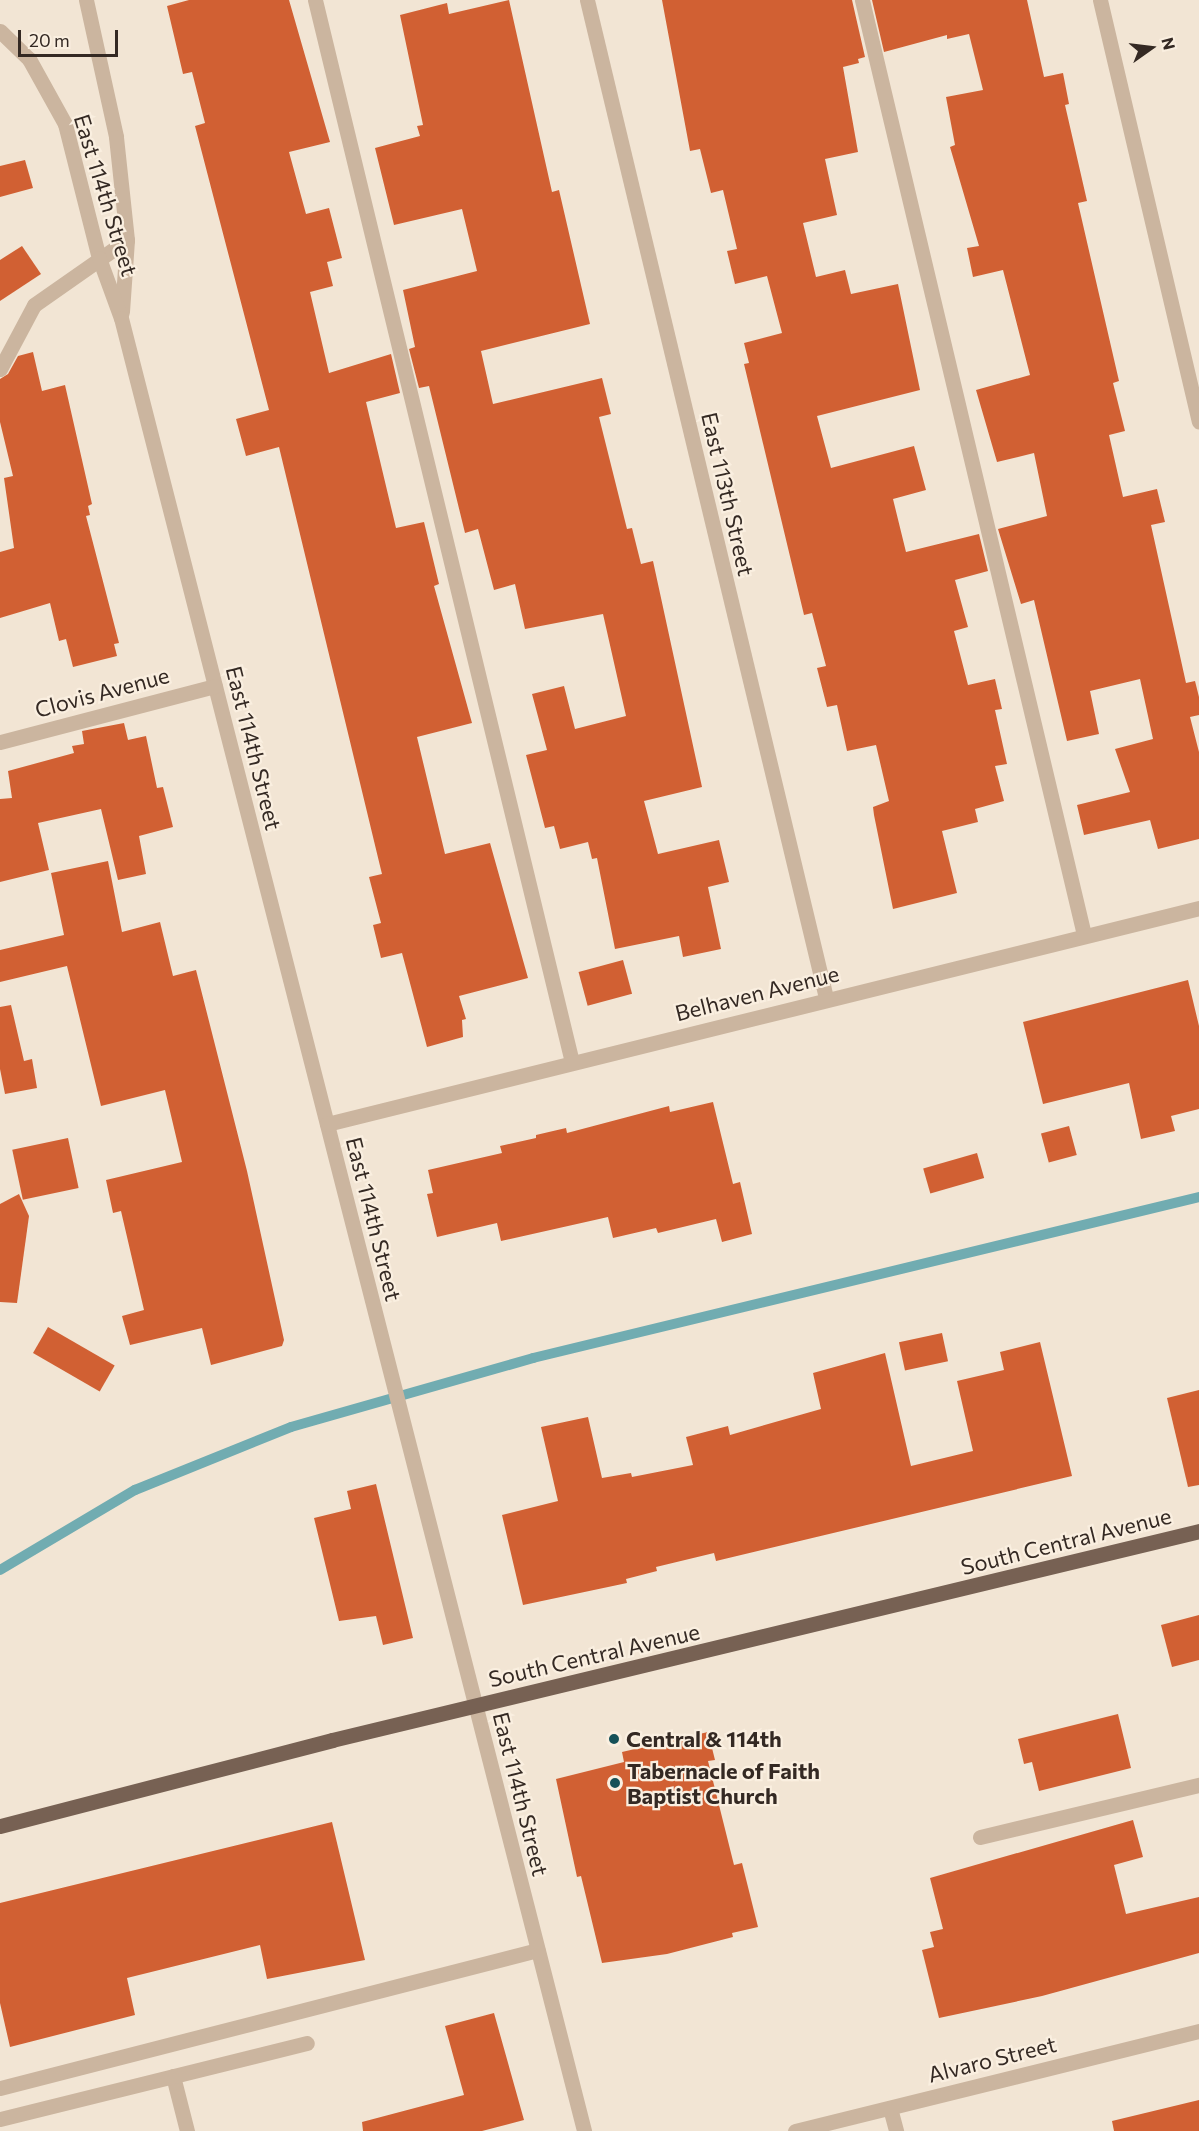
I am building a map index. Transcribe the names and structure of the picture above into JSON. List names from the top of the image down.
{
  "streets": {
    "main road": ["South Central Avenue"],
    "street": [
      "East 114th Street",
      "East 113th Street",
      "Clovis Avenue",
      "Belhaven Avenue",
      "Alvaro Street"
    ]
  },
  "crossings": [
    ["East 114th Street", "Clovis Avenue"],
    ["East 114th Street", "Belhaven Avenue"],
    ["East 114th Street", "South Central Avenue"],
    ["East 113th Street", "Belhaven Avenue"]
  ],
  "places": ["Central & 114th", "Tabernacle of Faith Baptist Church"],
  "scale_bar": "20 m",
  "north": "right"
}
